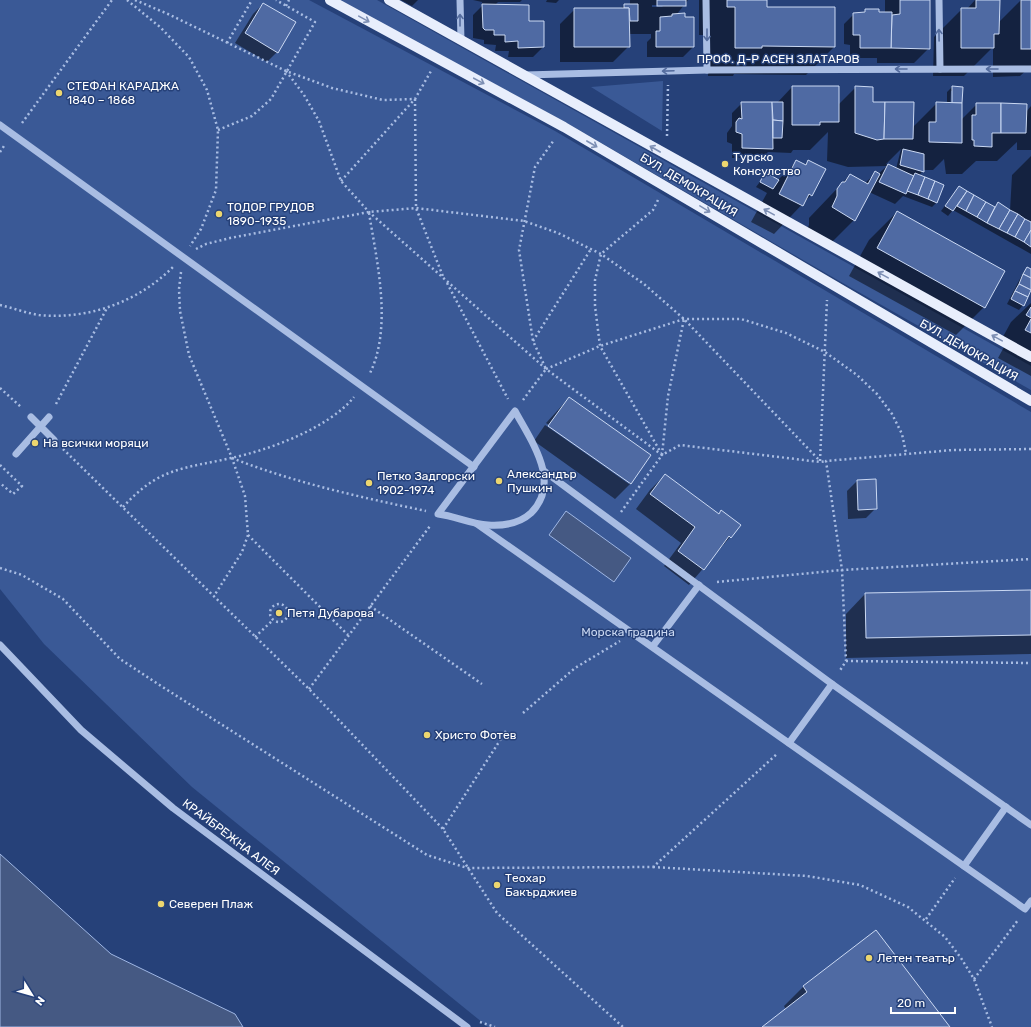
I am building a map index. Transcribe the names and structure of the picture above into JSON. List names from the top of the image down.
{
  "streets": {
    "main road": ["БУЛ. ДЕМОКРАЦИЯ"],
    "street": ["ПРОФ. Д-Р АСЕН ЗЛАТАРОВ", "КРАЙБРЕЖНА АЛЕЯ"]
  },
  "crossings": [
    ["ПРОФ. Д-Р АСЕН ЗЛАТАРОВ", "БУЛ. ДЕМОКРАЦИЯ"]
  ],
  "one_way": ["ПРОФ. Д-Р АСЕН ЗЛАТАРОВ"],
  "parks": ["Морска градина"],
  "places": [
    "СТЕФАН КАРАДЖА 1840 – 1868",
    "Турско Консулство",
    "TOДOP ГРУДОВ 1890-1935",
    "На всички моряци",
    "Александър Пушкин",
    "Петко Задгорски 1902-1974",
    "Петя Дубарова",
    "Христо Фотев",
    "Теохар Бакърджиев",
    "Северен Плаж",
    "Летен театър"
  ],
  "scale_bar": "20 m",
  "north": "bottom right"
}
